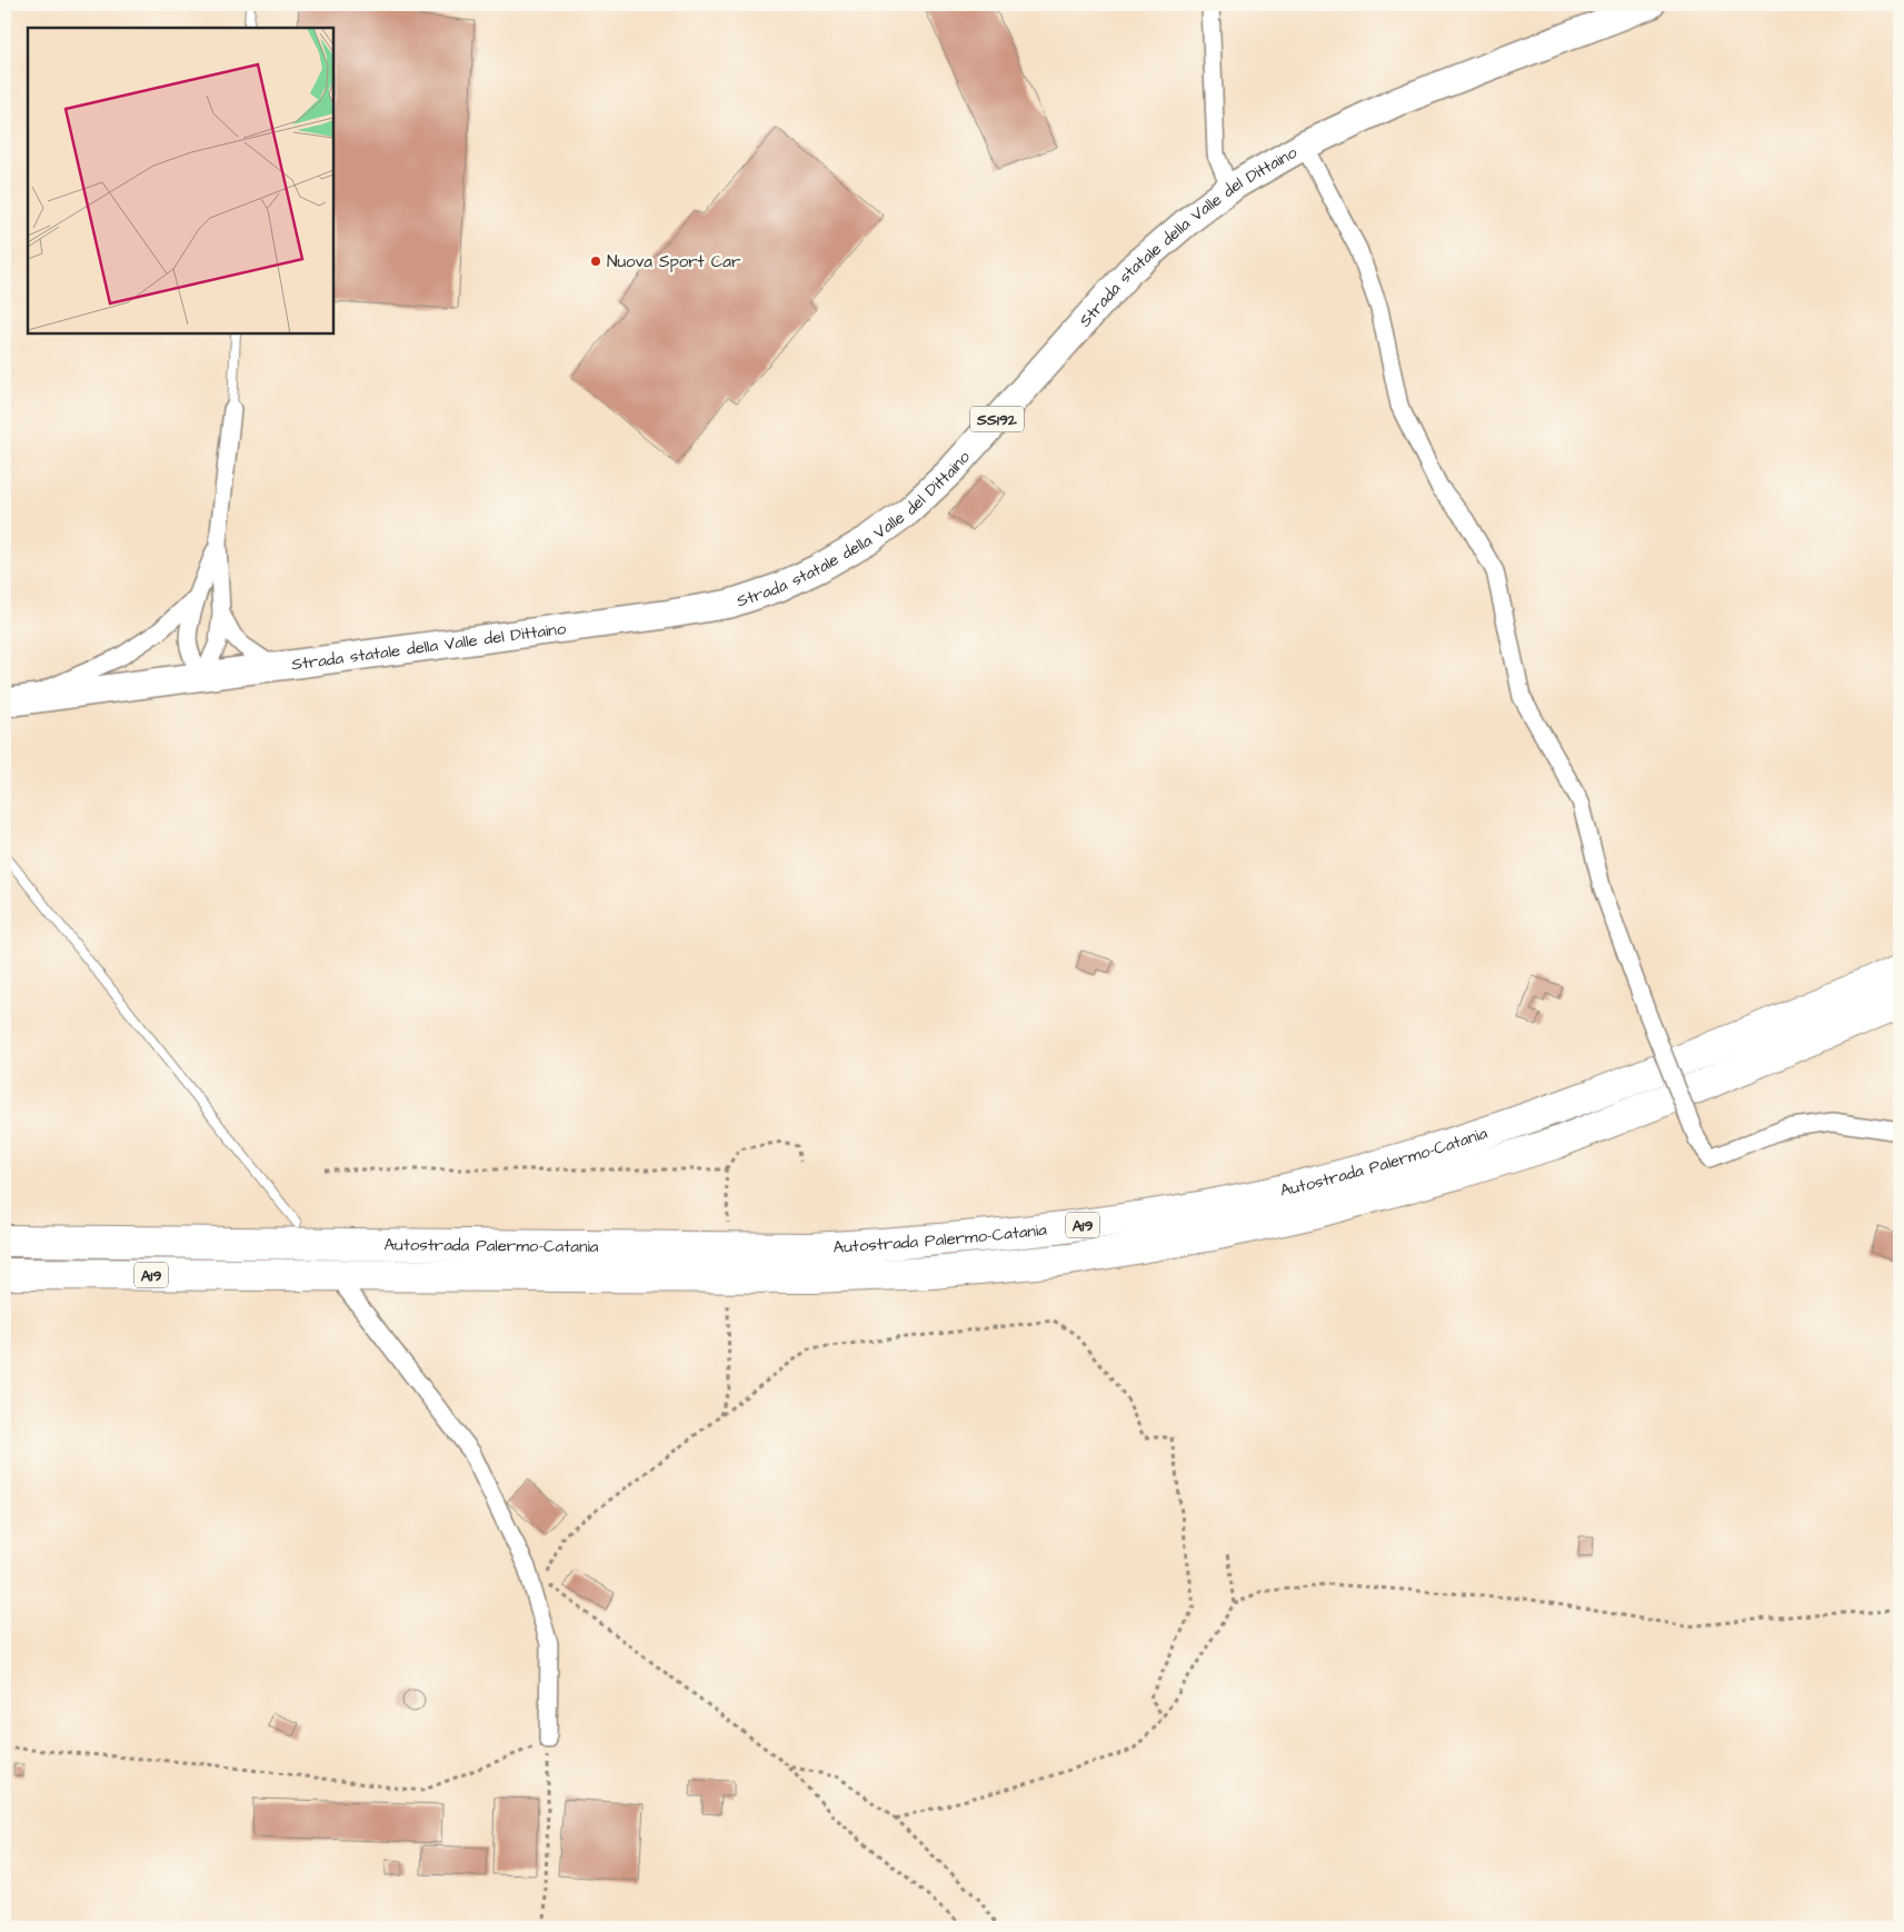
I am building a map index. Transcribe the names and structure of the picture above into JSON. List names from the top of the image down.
{
  "streets": {
    "highway": ["Autostrada Palermo-Catania", "A19"],
    "main road": ["Strada statale della Valle del Dittaino", "SS192"]
  },
  "places": ["Nuova Sport Car"]
}
